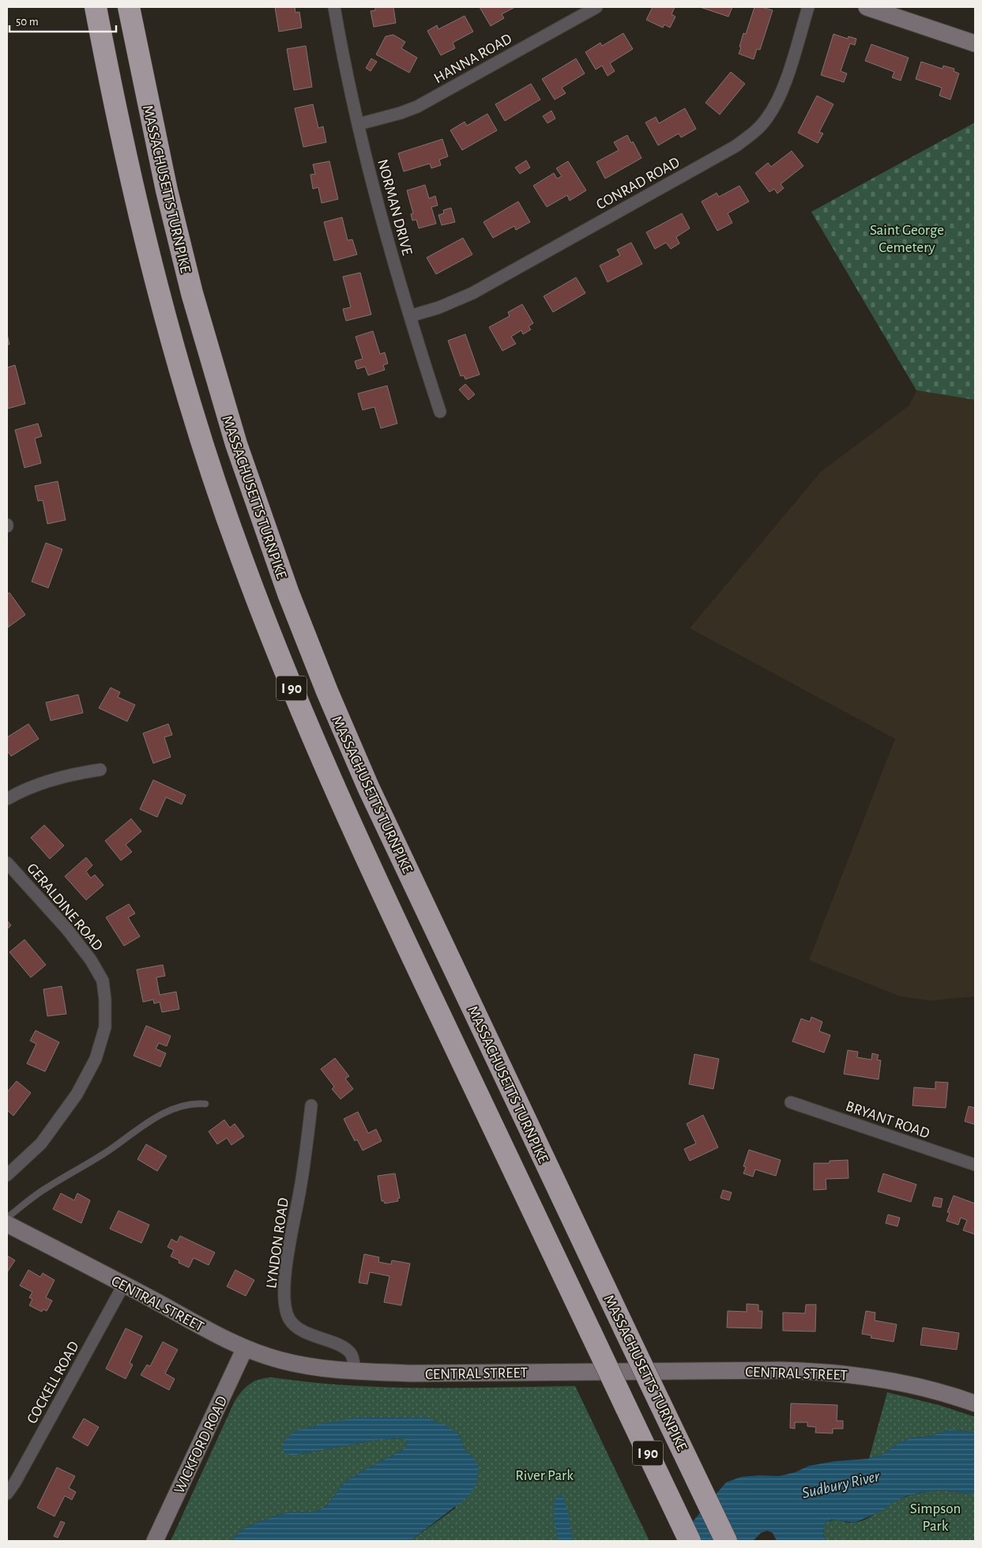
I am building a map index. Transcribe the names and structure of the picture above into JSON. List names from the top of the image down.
{
  "streets": {
    "highway": ["MASSACHUSETTS TURNPIKE", "I 90"],
    "main road": ["CENTRAL STREET", "WICKFORD ROAD"],
    "street": [
      "HANNA ROAD",
      "CONRAD ROAD",
      "NORMAN DRIVE",
      "GERALDINE ROAD",
      "BRYANT ROAD",
      "LYNDON ROAD",
      "COCKELL ROAD"
    ]
  },
  "crossings": [
    ["HANNA ROAD", "NORMAN DRIVE"],
    ["CONRAD ROAD", "NORMAN DRIVE"],
    ["LYNDON ROAD", "CENTRAL STREET"],
    ["CENTRAL STREET", "COCKELL ROAD"],
    ["CENTRAL STREET", "WICKFORD ROAD"]
  ],
  "water": ["Sudbury River"],
  "parks": ["Saint George Cemetery", "River Park", "Simpson Park"],
  "scale_bar": "50 m"
}
